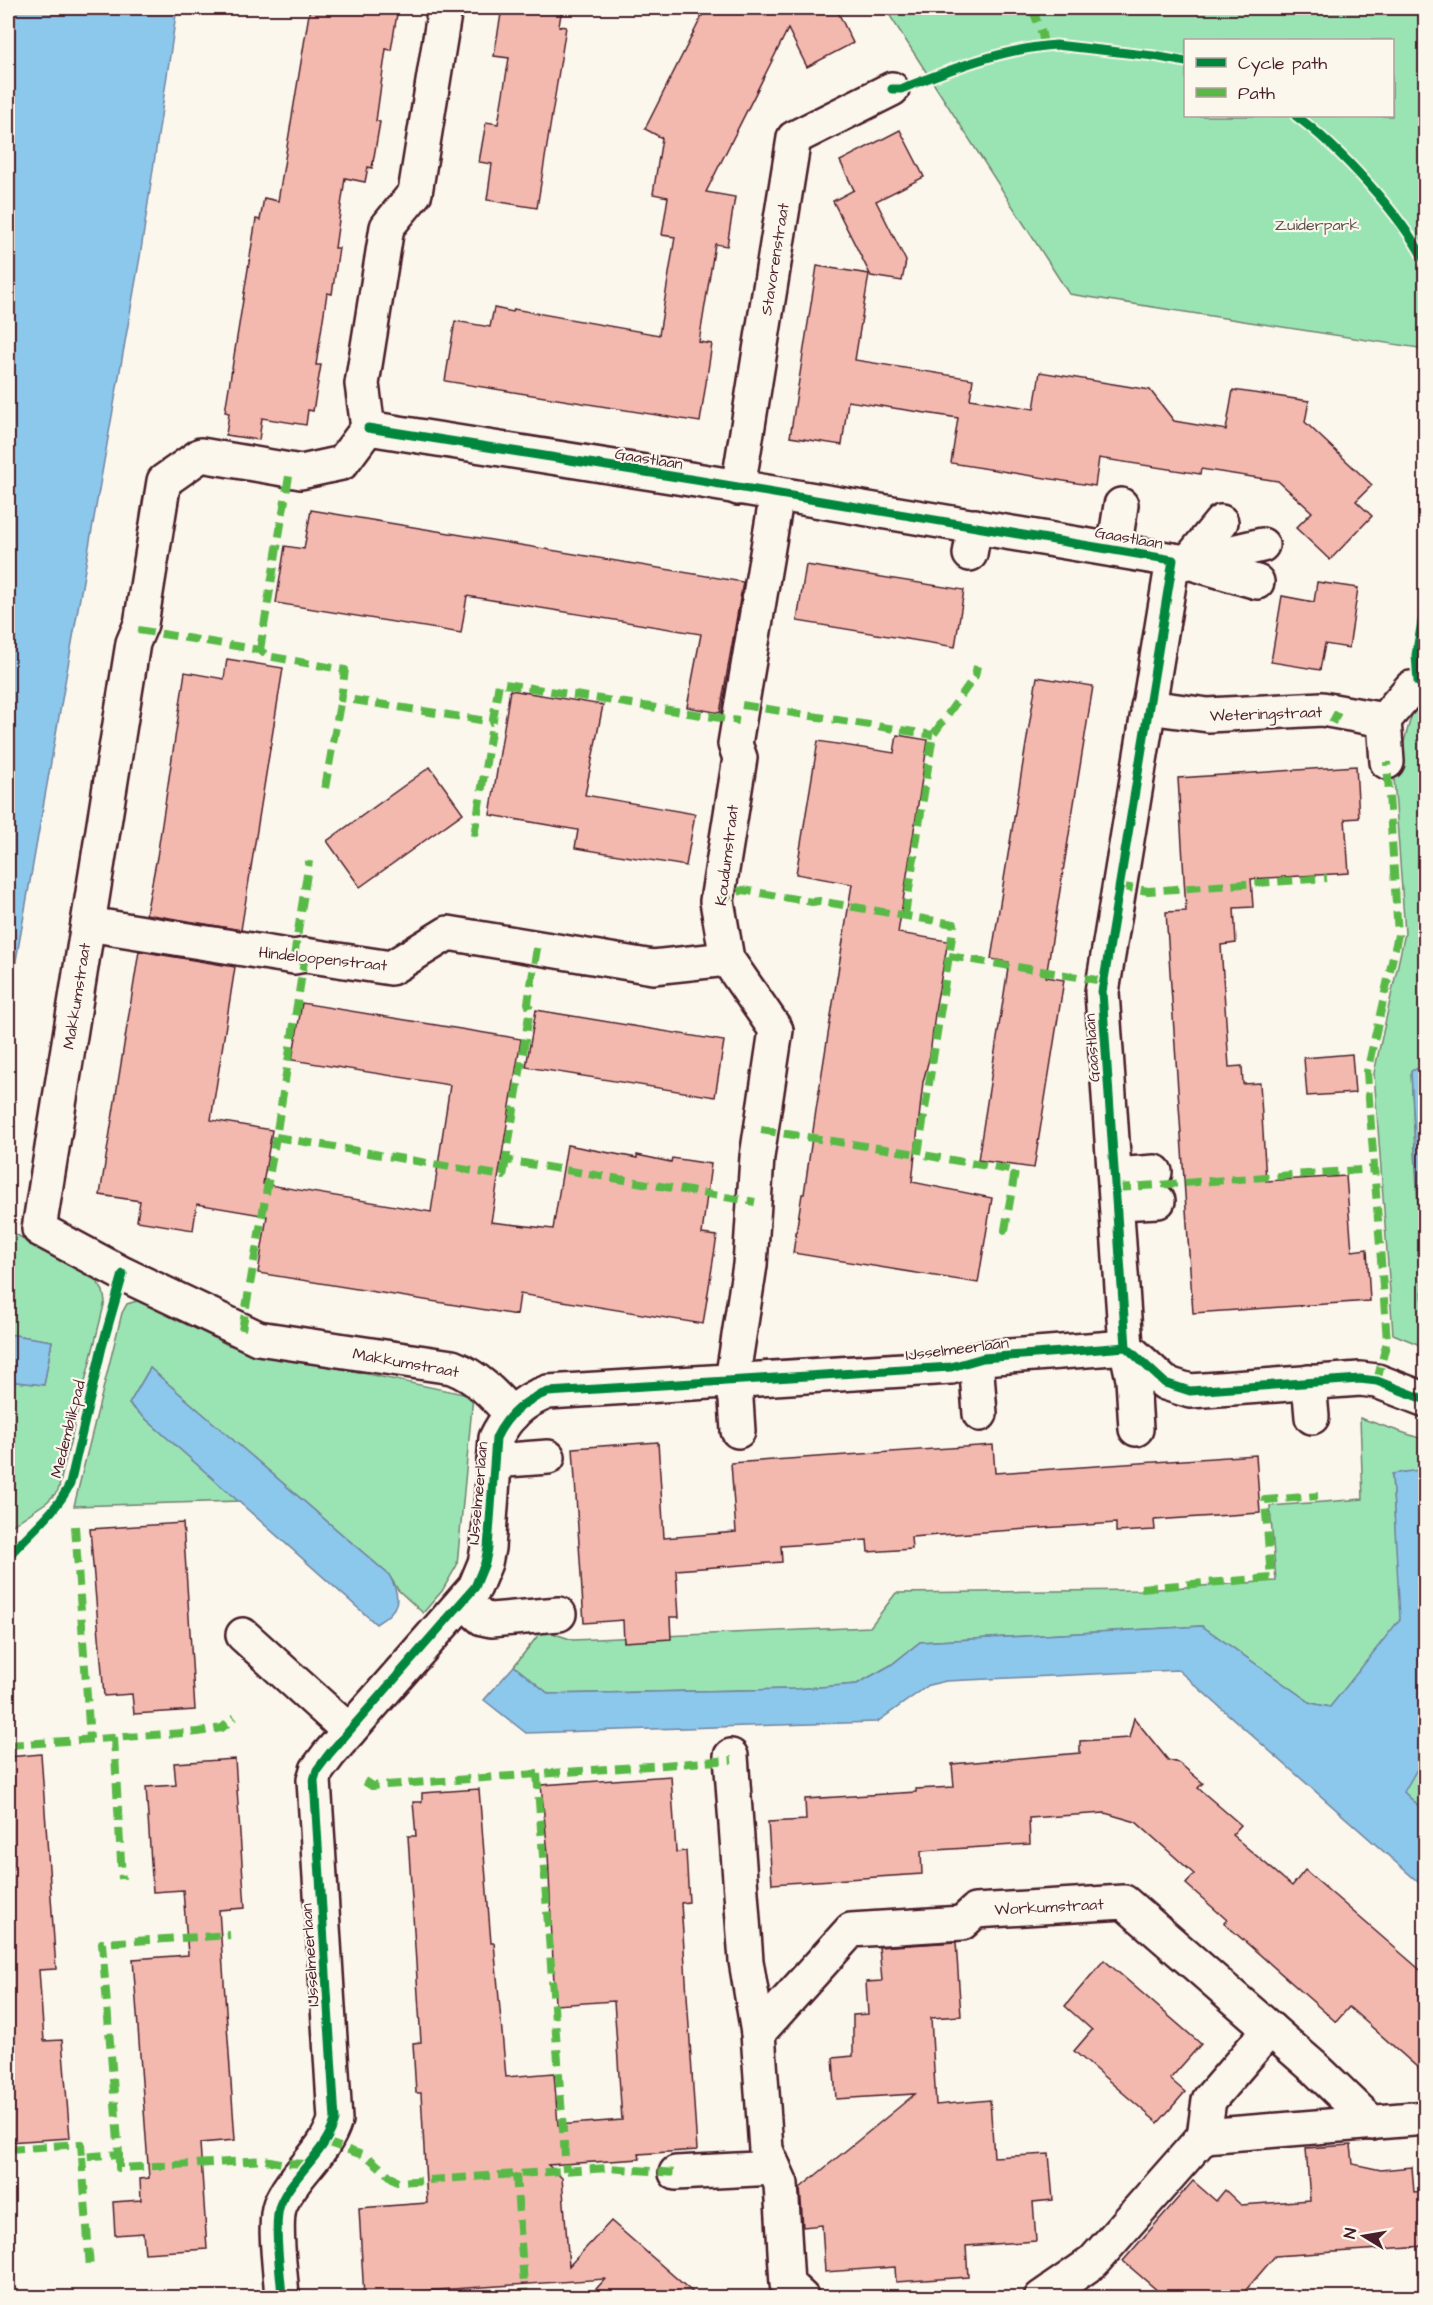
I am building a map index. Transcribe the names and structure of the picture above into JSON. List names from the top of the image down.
{
  "streets": {
    "street": [
      "Stavorenstraat",
      "Gaastlaan",
      "Weteringstraat",
      "Koudumstraat",
      "Hindeloopenstraat",
      "Makkumstraat",
      "IJsselmeerlaan",
      "Workumstraat"
    ],
    "cycle path": ["Medemblikpad"]
  },
  "crossings": [
    ["Stavorenstraat", "Gaastlaan"],
    ["Gaastlaan", "Weteringstraat"],
    ["Gaastlaan", "Koudumstraat"],
    ["Gaastlaan", "Makkumstraat"],
    ["Gaastlaan", "IJsselmeerlaan"],
    ["Koudumstraat", "Hindeloopenstraat"],
    ["Koudumstraat", "IJsselmeerlaan"],
    ["Hindeloopenstraat", "Makkumstraat"],
    ["Makkumstraat", "IJsselmeerlaan"]
  ],
  "parks": ["Zuiderpark"],
  "legend": ["Cycle path", "Path"],
  "north": "left"
}
